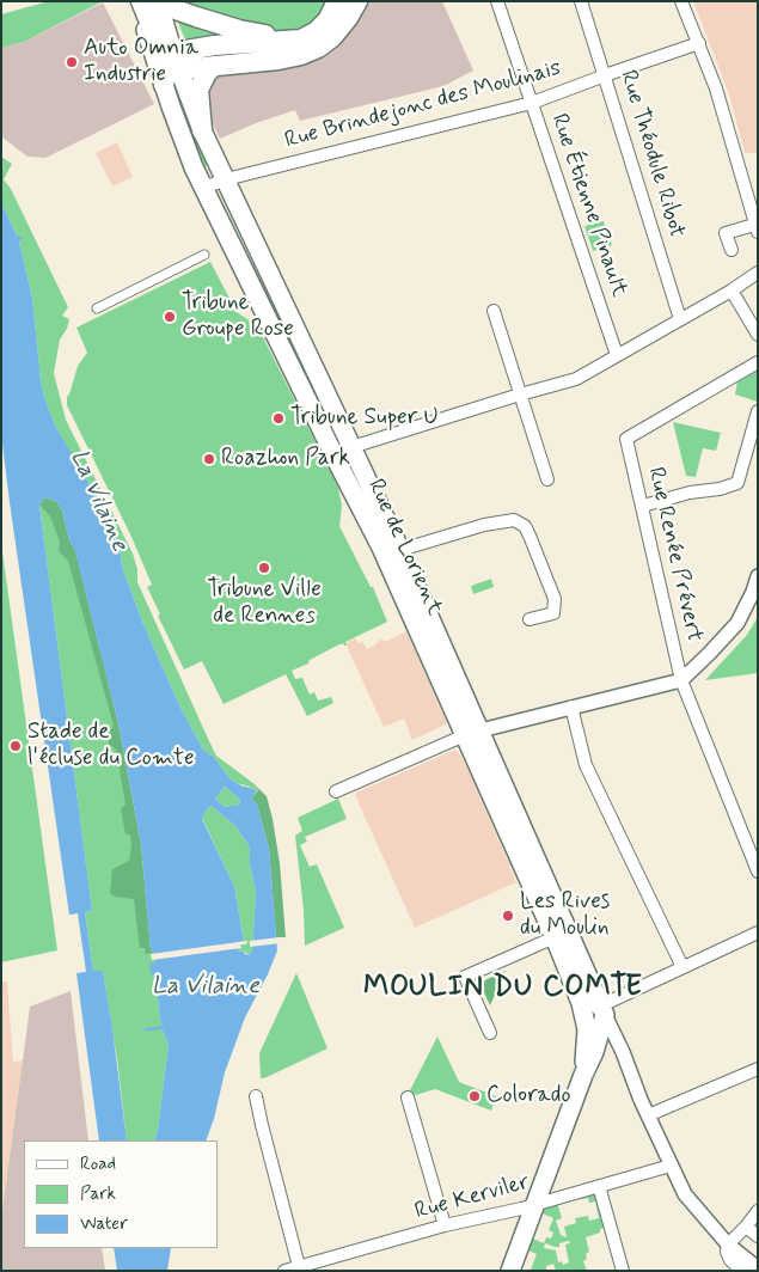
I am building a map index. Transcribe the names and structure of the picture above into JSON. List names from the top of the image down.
{
  "streets": {
    "main road": ["Rue de Lorient"],
    "street": [
      "Rue Brindejonc des Moulinais",
      "Rue Théodule Ribot",
      "Rue Étienne Pinault",
      "Rue Renée Prévert",
      "Rue Kerviler"
    ]
  },
  "crossings": [
    ["Rue Brindejonc des Moulinais", "Rue Théodule Ribot"],
    ["Rue Brindejonc des Moulinais", "Rue Étienne Pinault"],
    ["Rue Brindejonc des Moulinais", "Rue de Lorient"]
  ],
  "districts": ["MOULIN DU COMTE"],
  "water": ["La Vilaine"],
  "places": [
    "Auto Omnia Industrie",
    "Tribune Groupe Rose",
    "Tribune Super U",
    "Roazhon Park",
    "Tribune Ville de Rennes",
    "Stade de l'écluse du Comte",
    "Les Rives du Moulin",
    "Colorado"
  ],
  "legend": ["Road", "Park", "Water"]
}
